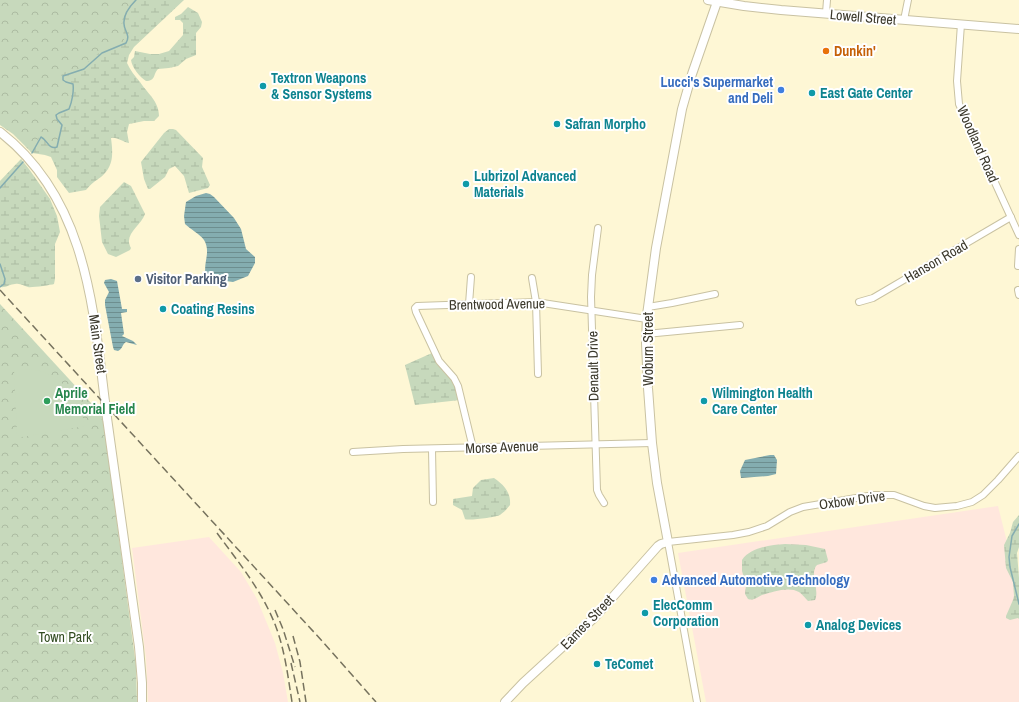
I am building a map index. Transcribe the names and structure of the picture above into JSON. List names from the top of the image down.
{
  "streets": {
    "main road": [
      "Lowell Street",
      "Main Street",
      "Woburn Street",
      "Eames Street"
    ],
    "street": [
      "Woodland Road",
      "Hanson Road",
      "Brentwood Avenue",
      "Denault Drive",
      "Morse Avenue",
      "Oxbow Drive"
    ]
  },
  "crossings": [
    ["Lowell Street", "Woodland Road"],
    ["Lowell Street", "Woburn Street"],
    ["Woodland Road", "Hanson Road"],
    ["Brentwood Avenue", "Woburn Street"],
    ["Brentwood Avenue", "Denault Drive"],
    ["Brentwood Avenue", "Morse Avenue"],
    ["Woburn Street", "Morse Avenue"],
    ["Woburn Street", "Oxbow Drive"],
    ["Woburn Street", "Eames Street"],
    ["Denault Drive", "Morse Avenue"],
    ["Oxbow Drive", "Eames Street"]
  ],
  "parks": ["Town Park"],
  "places": [
    "Dunkin'",
    "Textron Weapons & Sensor Systems",
    "Lucci's Supermarket and Deli",
    "East Gate Center",
    "Safran Morpho",
    "Lubrizol Advanced Materials",
    "Visitor Parking",
    "Coating Resins",
    "Aprile Memorial Field",
    "Wilmington Health Care Center",
    "Advanced Automotive Technology",
    "ElecComm Corporation",
    "Analog Devices",
    "TeComet"
  ]
}
